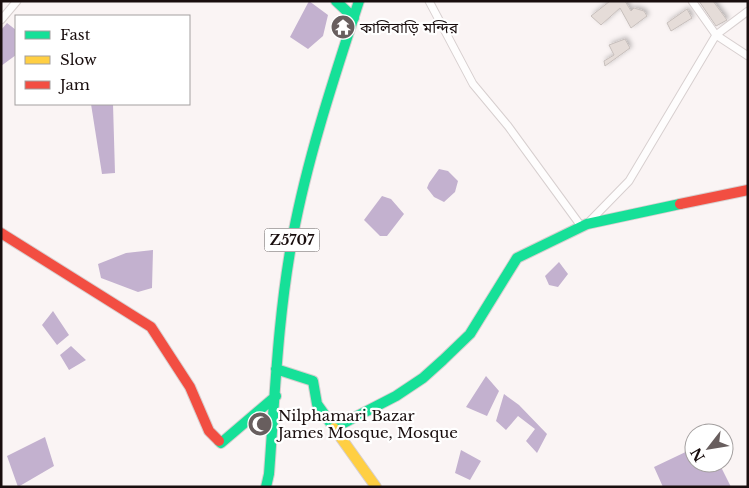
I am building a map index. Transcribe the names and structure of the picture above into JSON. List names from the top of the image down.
{
  "streets": {
    "street": ["Z5707"]
  },
  "places": {
    "temple": ["কালিবাড়ি মন্দির"],
    "mosque": ["Nilphamari Bazar James Mosque, Mosque"]
  },
  "legend": ["Fast", "Slow", "Jam"],
  "north": "bottom left"
}
